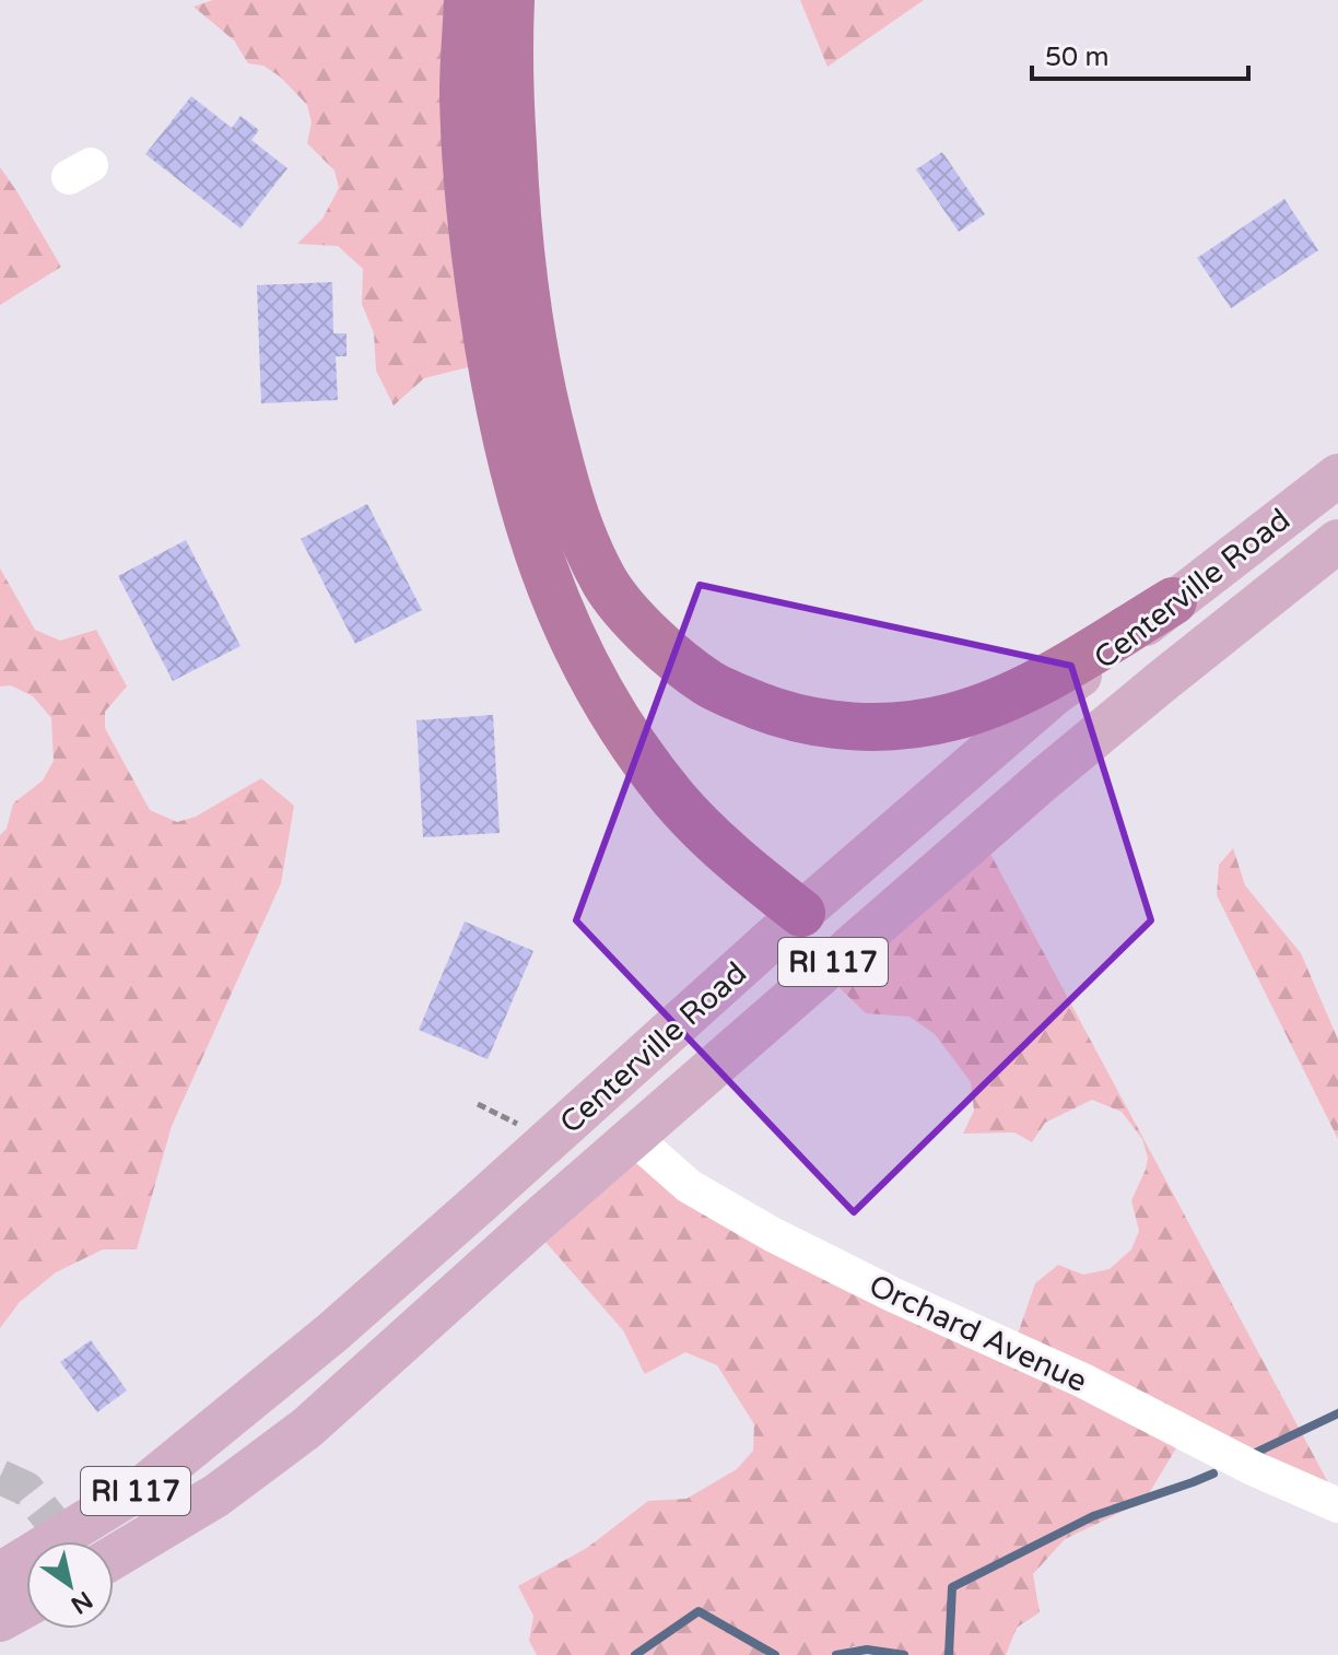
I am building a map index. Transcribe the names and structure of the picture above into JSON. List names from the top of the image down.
{
  "streets": {
    "main road": ["Centerville Road", "RI 117"],
    "street": ["Orchard Avenue"]
  },
  "crossings": [
    ["Centerville Road", "Orchard Avenue"]
  ],
  "scale_bar": "50 m",
  "north": "bottom right"
}
